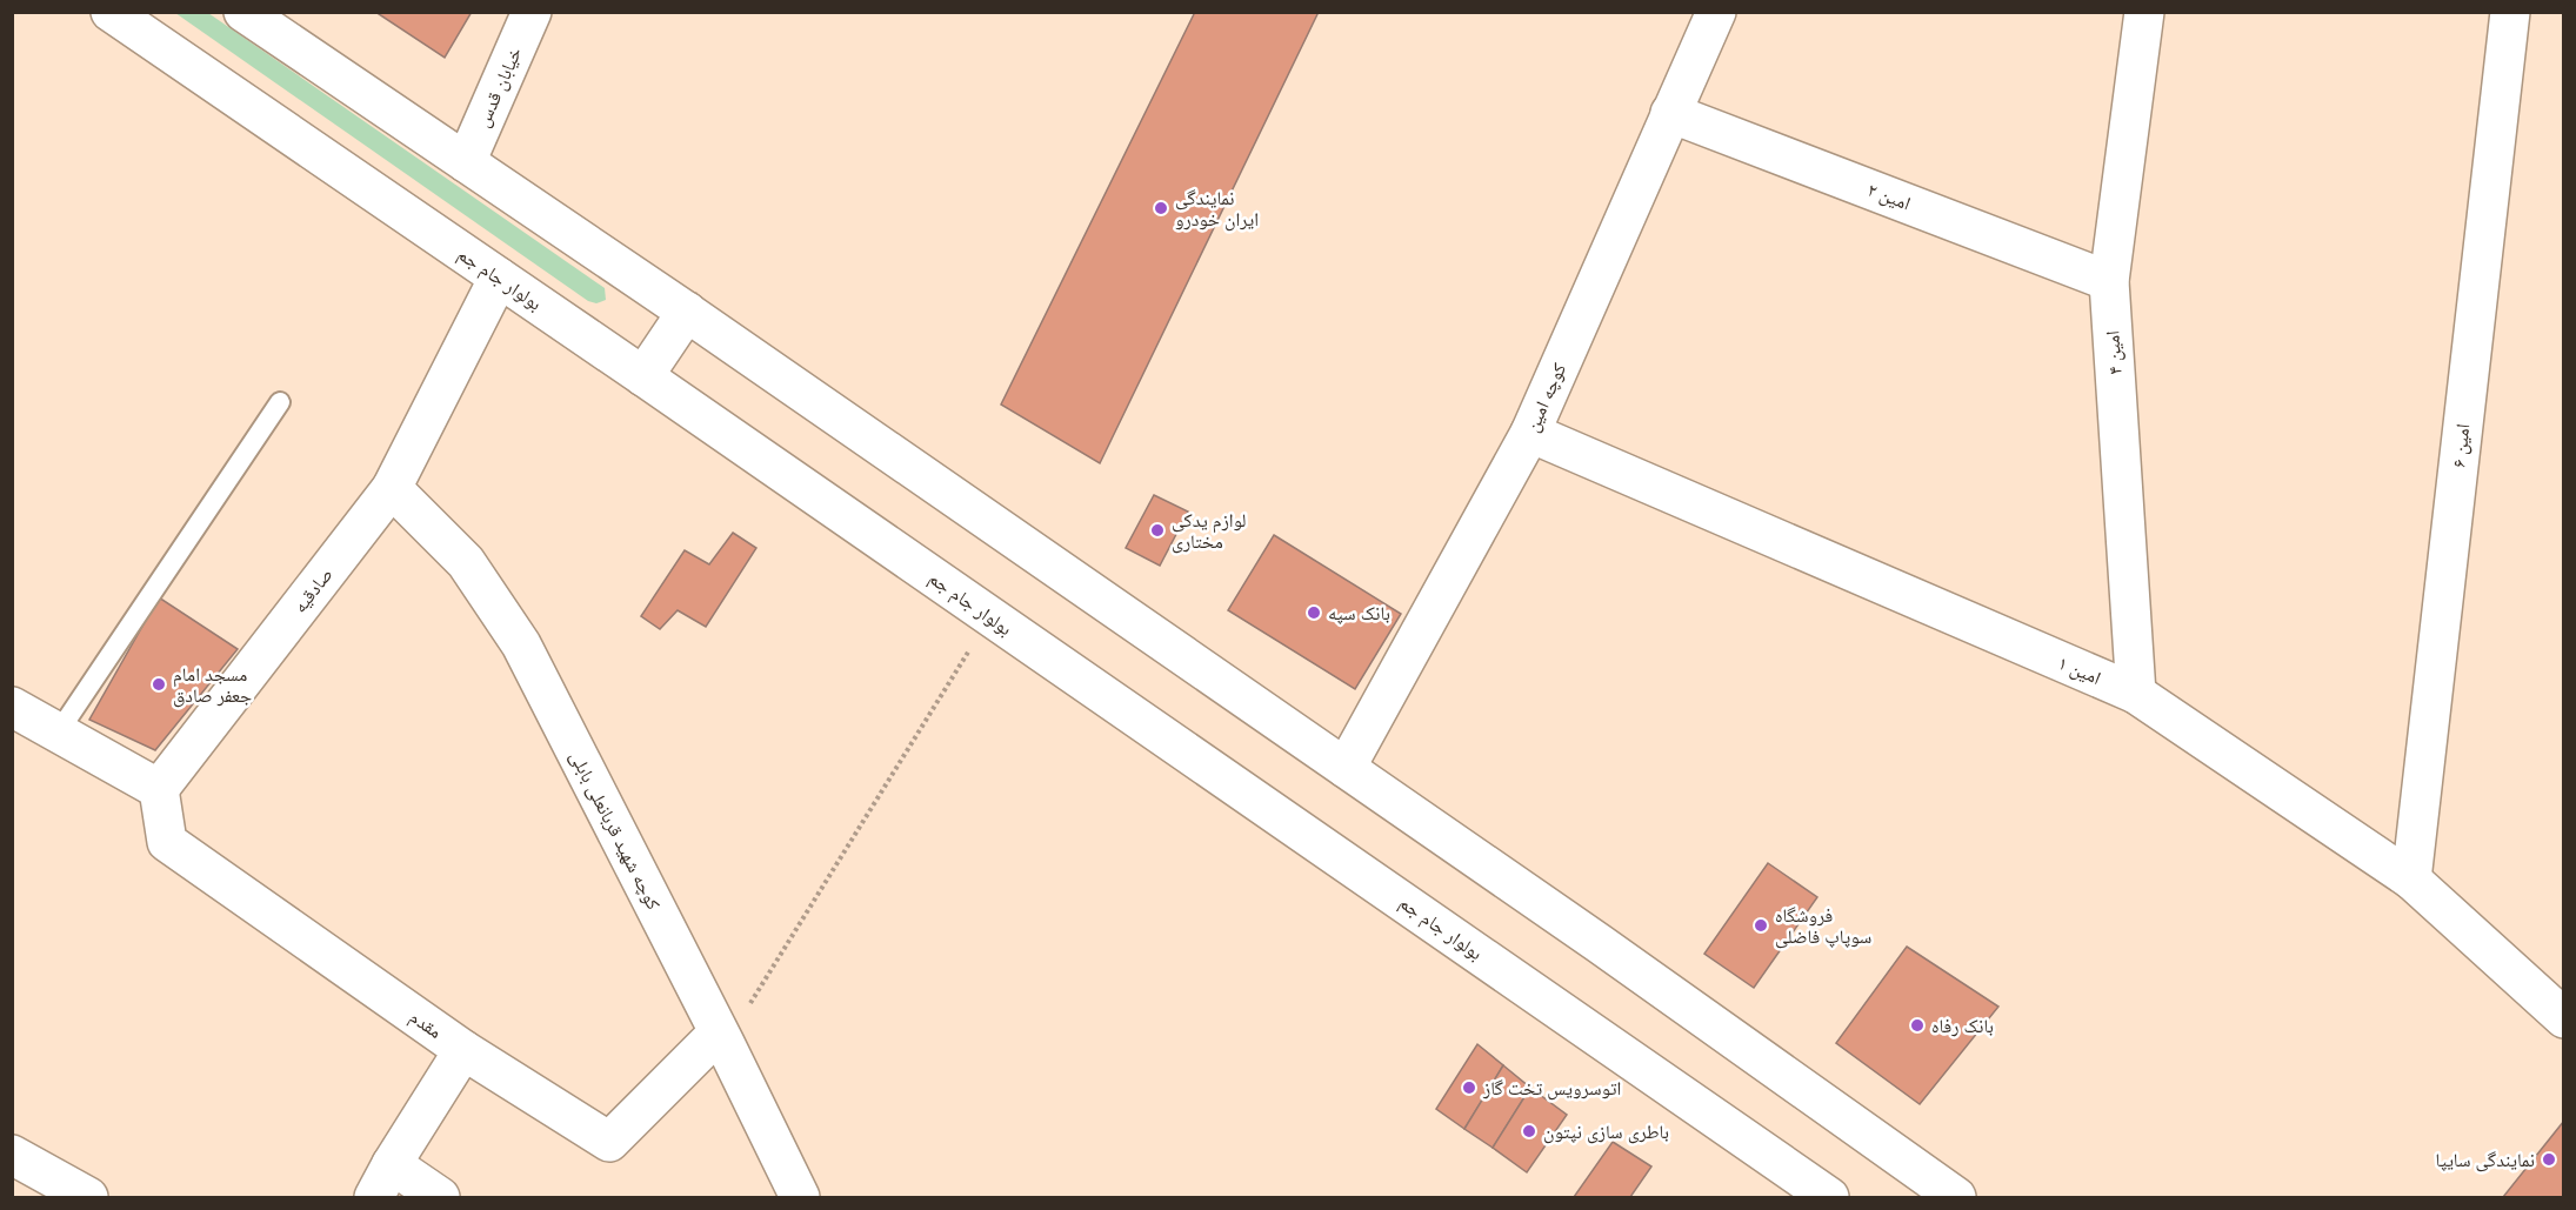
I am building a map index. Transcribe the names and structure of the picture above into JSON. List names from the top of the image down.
{
  "streets": {
    "street": [
      "خیابان قدس",
      "امین ۲",
      "بولوار جام جم",
      "امین ۴",
      "کوچه امین",
      "امین ۶",
      "صادقیه",
      "امین ۱",
      "کوچه شهید قربانعلی بابلی",
      "مقدم"
    ]
  },
  "crossings": [
    ["امین ۲", "امین ۴"],
    ["امین ۲", "کوچه امین"],
    ["بولوار جام جم", "صادقیه"],
    ["امین ۴", "امین ۱"],
    ["کوچه امین", "امین ۱"],
    ["امین ۶", "امین ۱"],
    ["صادقیه", "کوچه شهید قربانعلی بابلی"],
    ["صادقیه", "مقدم"],
    ["کوچه شهید قربانعلی بابلی", "مقدم"]
  ],
  "places": [
    "نمایندگی ایران خودرو",
    "لوازم یدکی مختاری",
    "بانک سپه",
    "مسجد امام جعفر صادق",
    "فروشگاه سوپاپ فاضلی",
    "بانک رفاه",
    "اتوسرویس تخت گاز",
    "باطری سازی نپتون",
    "نمایندگی سایپا"
  ]
}
